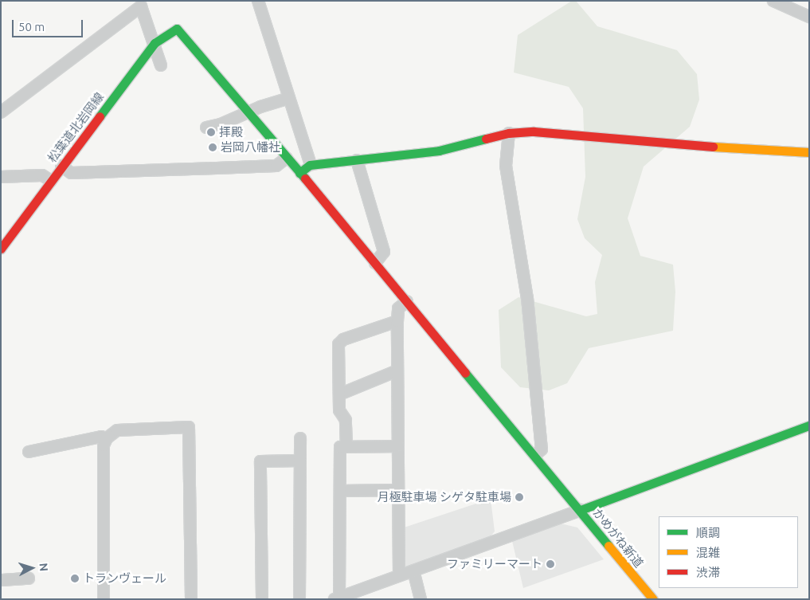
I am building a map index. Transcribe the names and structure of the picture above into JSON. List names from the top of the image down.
{
  "streets": {
    "street": ["松葉道北岩岡線", "かめがね新道"]
  },
  "crossings": [
    ["松葉道北岩岡線", "かめがね新道"]
  ],
  "places": [
    "拝殿",
    "岩岡八幡社",
    "月極駐車場 シゲタ駐車場",
    "ファミリーマート",
    "トランヴェール"
  ],
  "legend": ["順調", "混雑", "渋滞"],
  "scale_bar": "50 m",
  "north": "right"
}
